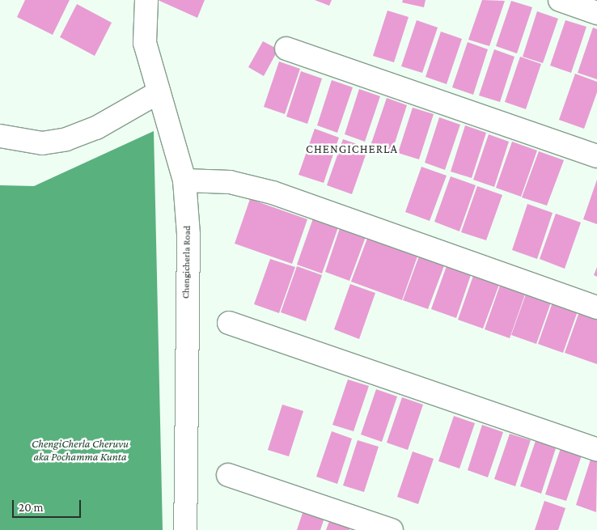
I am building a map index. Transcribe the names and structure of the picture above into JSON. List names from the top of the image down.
{
  "streets": {
    "street": ["Chengicherla Road"]
  },
  "districts": ["CHENGICHERLA"],
  "water": ["ChengiCherla Cheruvu aka Pochamma Kunta"],
  "scale_bar": "20 m"
}
